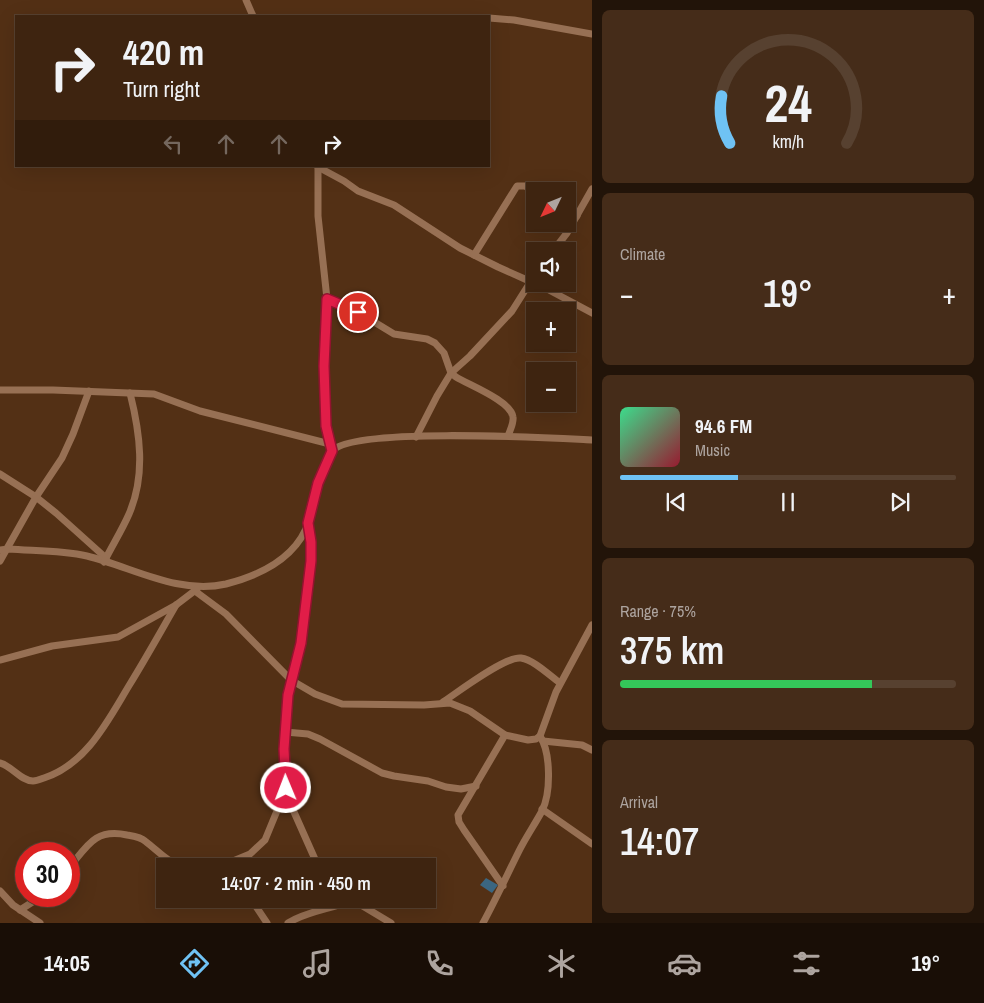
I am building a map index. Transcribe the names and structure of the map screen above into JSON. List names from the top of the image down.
{
  "north": "bottom left",
  "page": {
    "turn": ["420 m", "Turn right"],
    "map_buttons": ["+", "−"],
    "tile": [
      "Climate",
      ["Range · 75%", "375 km"],
      ["Arrival", "14:07"]
    ],
    "heat": ["−", "19°", "+"],
    "song": ["94.6 FM", "Music"],
    "limit": "30",
    "trip": "14:07 · 2 min · 450 m",
    "tabs": ["14:05", "19°"],
    "gauge": ["24", "km/h"]
  }
}
